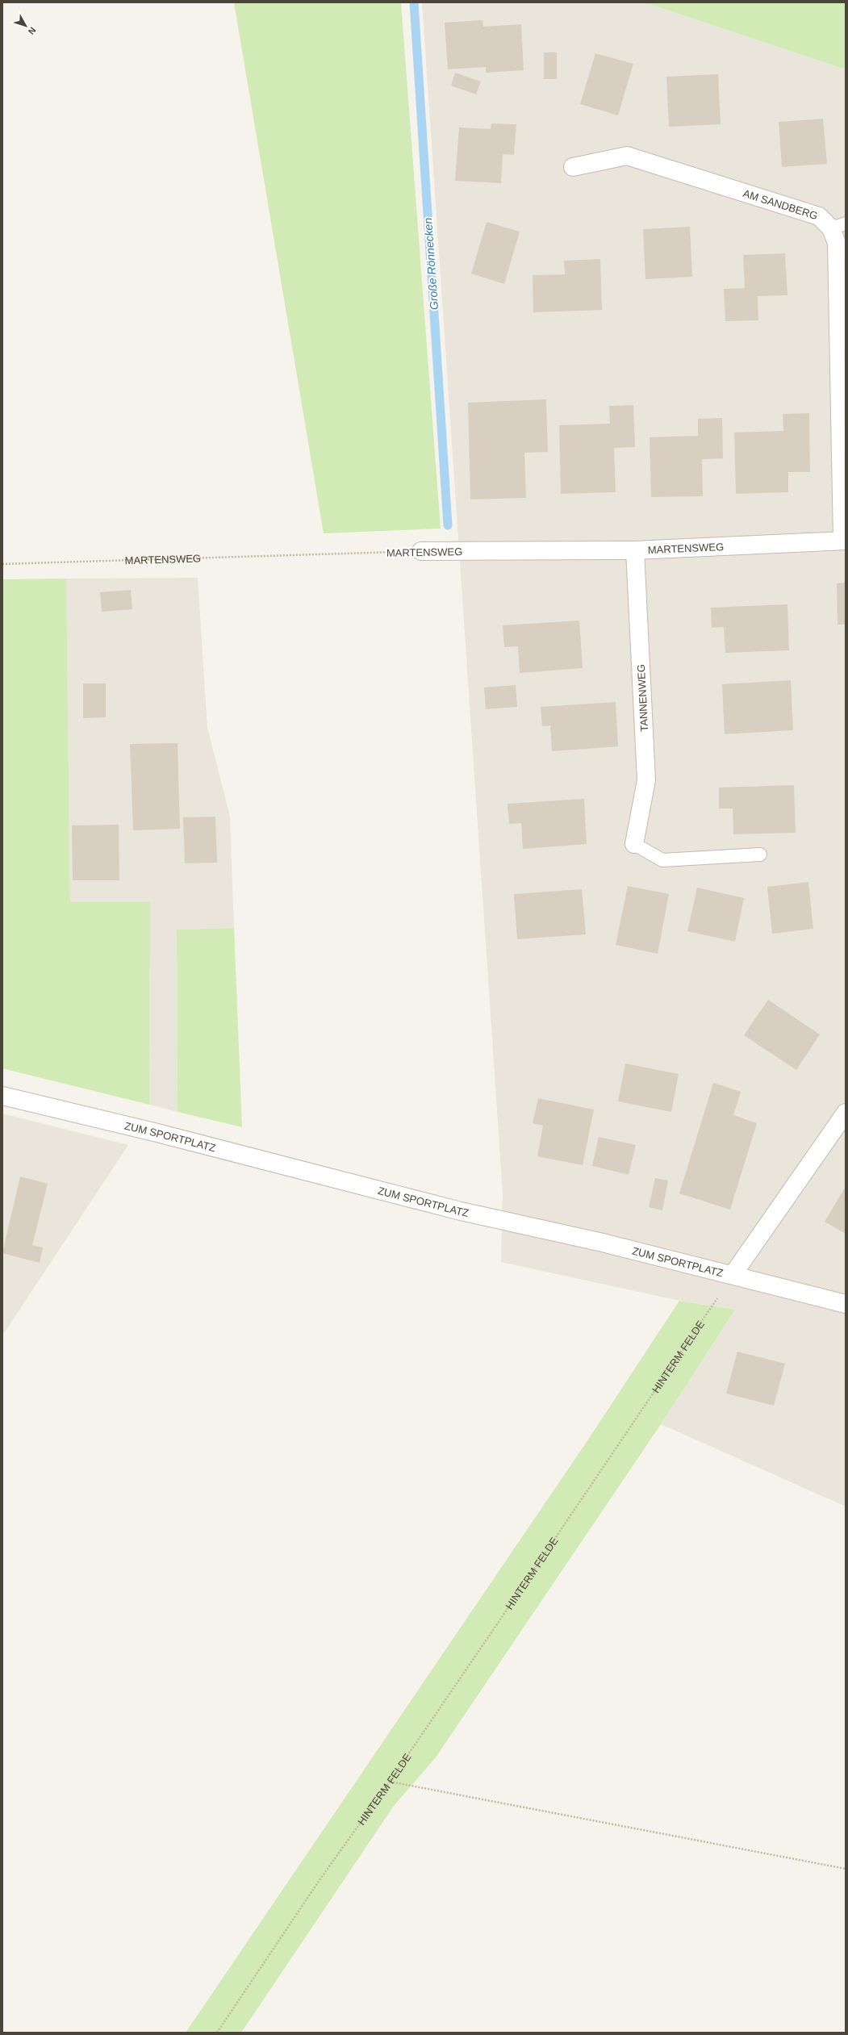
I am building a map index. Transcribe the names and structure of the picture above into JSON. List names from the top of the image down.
{
  "streets": {
    "street": [
      "AM SANDBERG",
      "MARTENSWEG",
      "TANNENWEG",
      "ZUM SPORTPLATZ"
    ],
    "path": ["HINTERM FELDE"]
  },
  "crossings": [
    ["AM SANDBERG", "MARTENSWEG"],
    ["MARTENSWEG", "TANNENWEG"],
    ["ZUM SPORTPLATZ", "HINTERM FELDE"]
  ],
  "water": ["Große Rönnecken"],
  "north": "bottom right"
}
